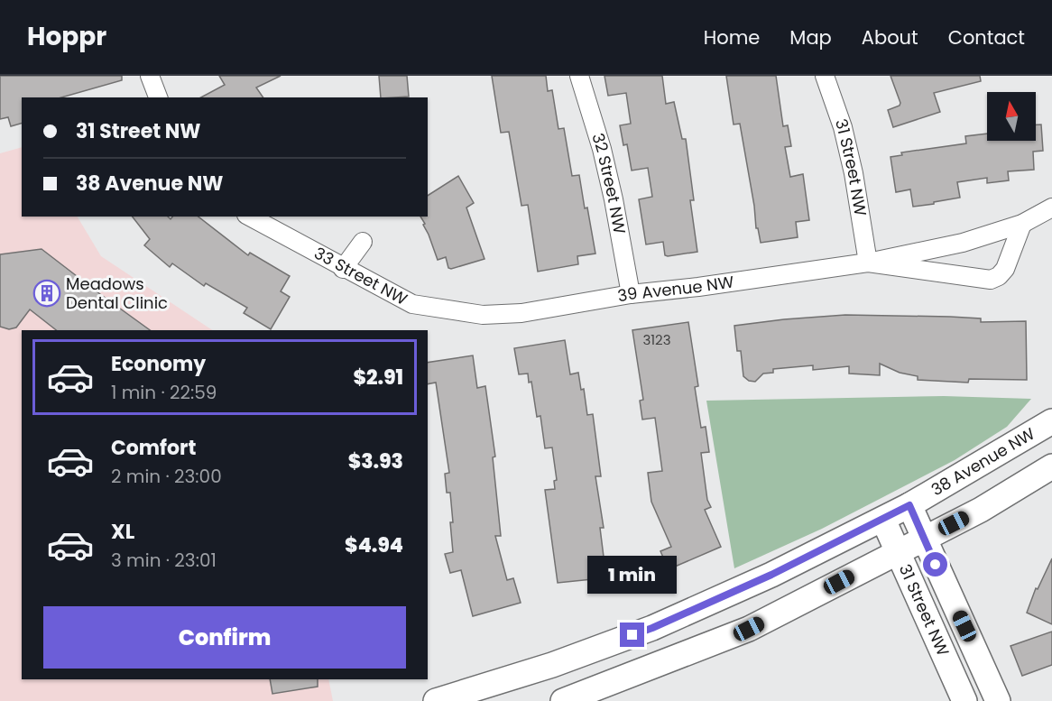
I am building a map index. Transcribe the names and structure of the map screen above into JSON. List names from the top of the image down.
{
  "streets": {
    "main road": ["31 Street NW", "38 Avenue NW"],
    "street": ["32 Street NW", "33 Street NW", "39 Avenue NW"]
  },
  "crossings": [
    ["31 Street NW", "39 Avenue NW"],
    ["31 Street NW", "38 Avenue NW"],
    ["32 Street NW", "39 Avenue NW"],
    ["33 Street NW", "39 Avenue NW"]
  ],
  "places": {
    "building": ["Meadows Dental Clinic"]
  },
  "house_numbers": ["3123"],
  "north": "top",
  "page": {
    "header": "Hoppr",
    "nav": [
      "Home",
      "Map",
      "About",
      "Contact"
    ],
    "banner": ["31 Street NW", "38 Avenue NW"],
    "list": [
      {
        "name": "Economy",
        "note": "1 min · 22:59",
        "value": "$2.91"
      },
      {
        "name": "Comfort",
        "note": "2 min · 23:00",
        "value": "$3.93"
      },
      {
        "name": "XL",
        "note": "3 min · 23:01",
        "value": "$4.94"
      }
    ],
    "bubble": "1 min",
    "buttons": "Confirm"
  }
}
